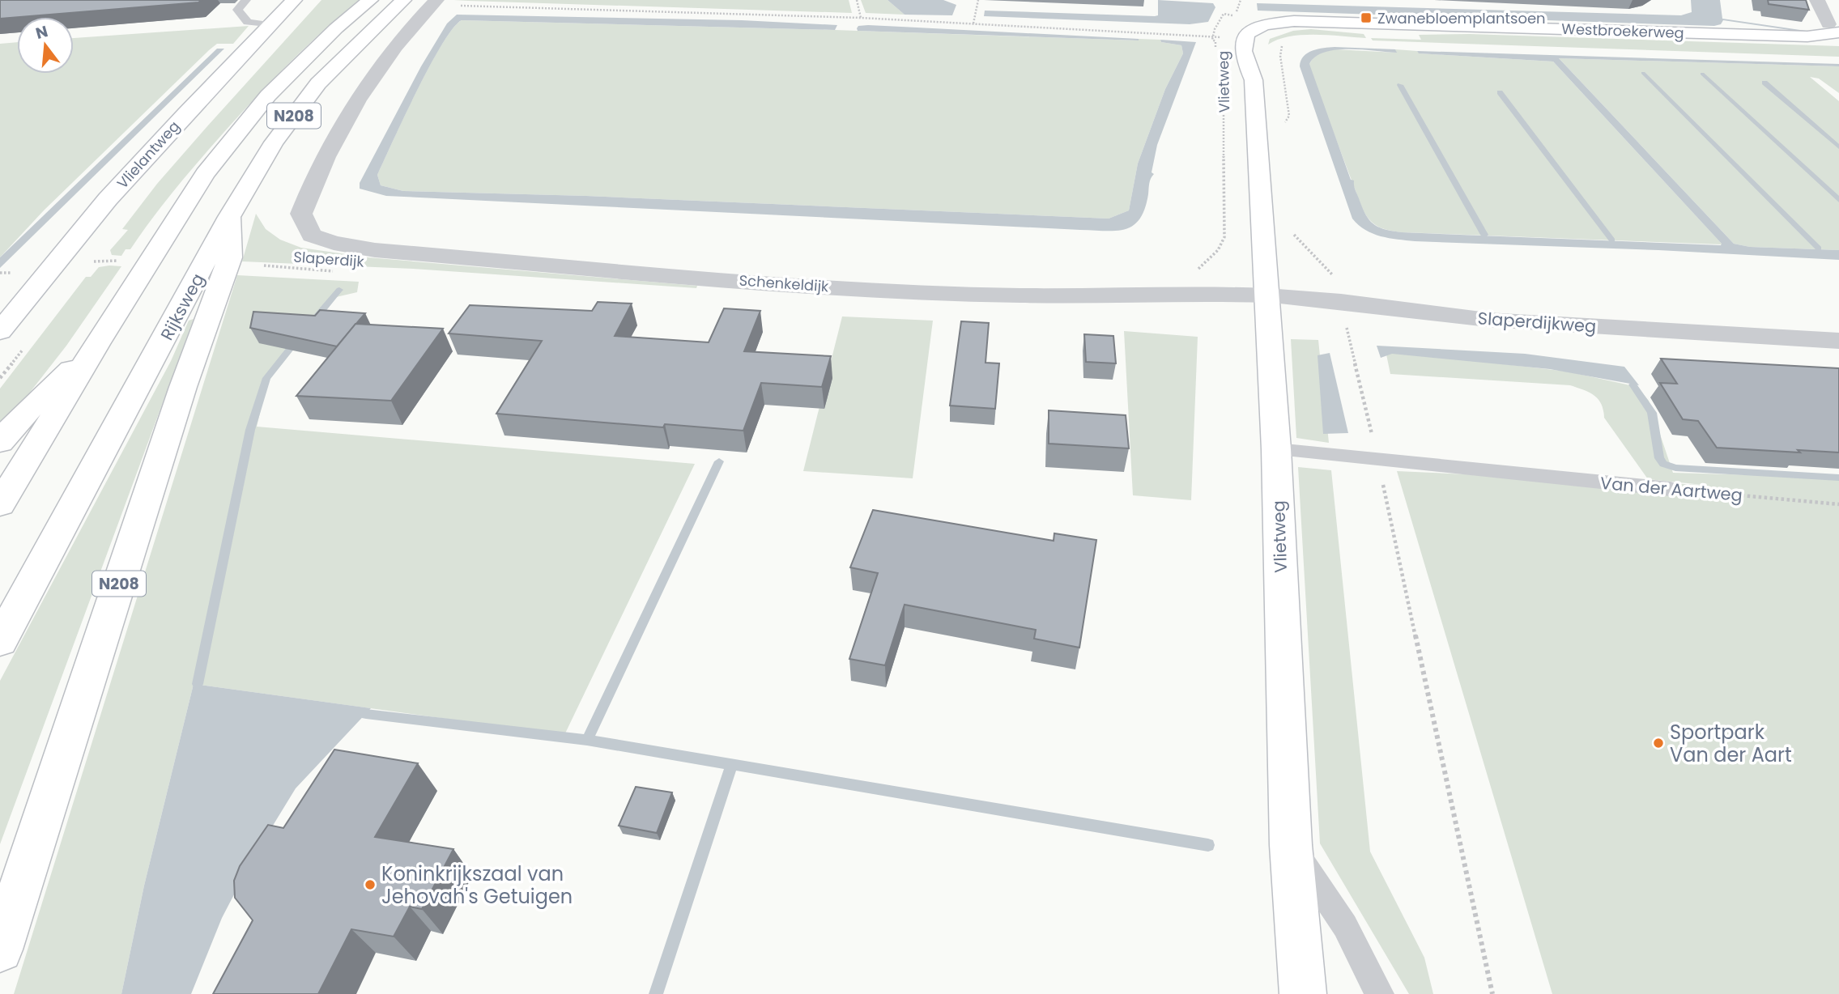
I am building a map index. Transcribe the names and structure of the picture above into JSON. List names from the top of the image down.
{
  "streets": {
    "main road": [
      "Westbroekerweg",
      "Vlietweg",
      "N208",
      "Vlielantweg",
      "Rijksweg"
    ],
    "street": ["Schenkeldijk", "Slaperdijkweg"],
    "lane": ["Van der Aartweg"],
    "path": ["Slaperdijk"]
  },
  "crossings": [
    ["Westbroekerweg", "Vlietweg"],
    ["Vlietweg", "Schenkeldijk"],
    ["Vlietweg", "Slaperdijkweg"],
    ["Vlietweg", "Van der Aartweg"],
    ["N208", "Rijksweg"],
    ["Schenkeldijk", "Slaperdijkweg"]
  ],
  "places": {
    "transit": ["Zwanebloemplantsoen"],
    "other": ["Sportpark Van der Aart", "Koninkrijkszaal van Jehovah's Getuigen"]
  },
  "north": "top"
}
